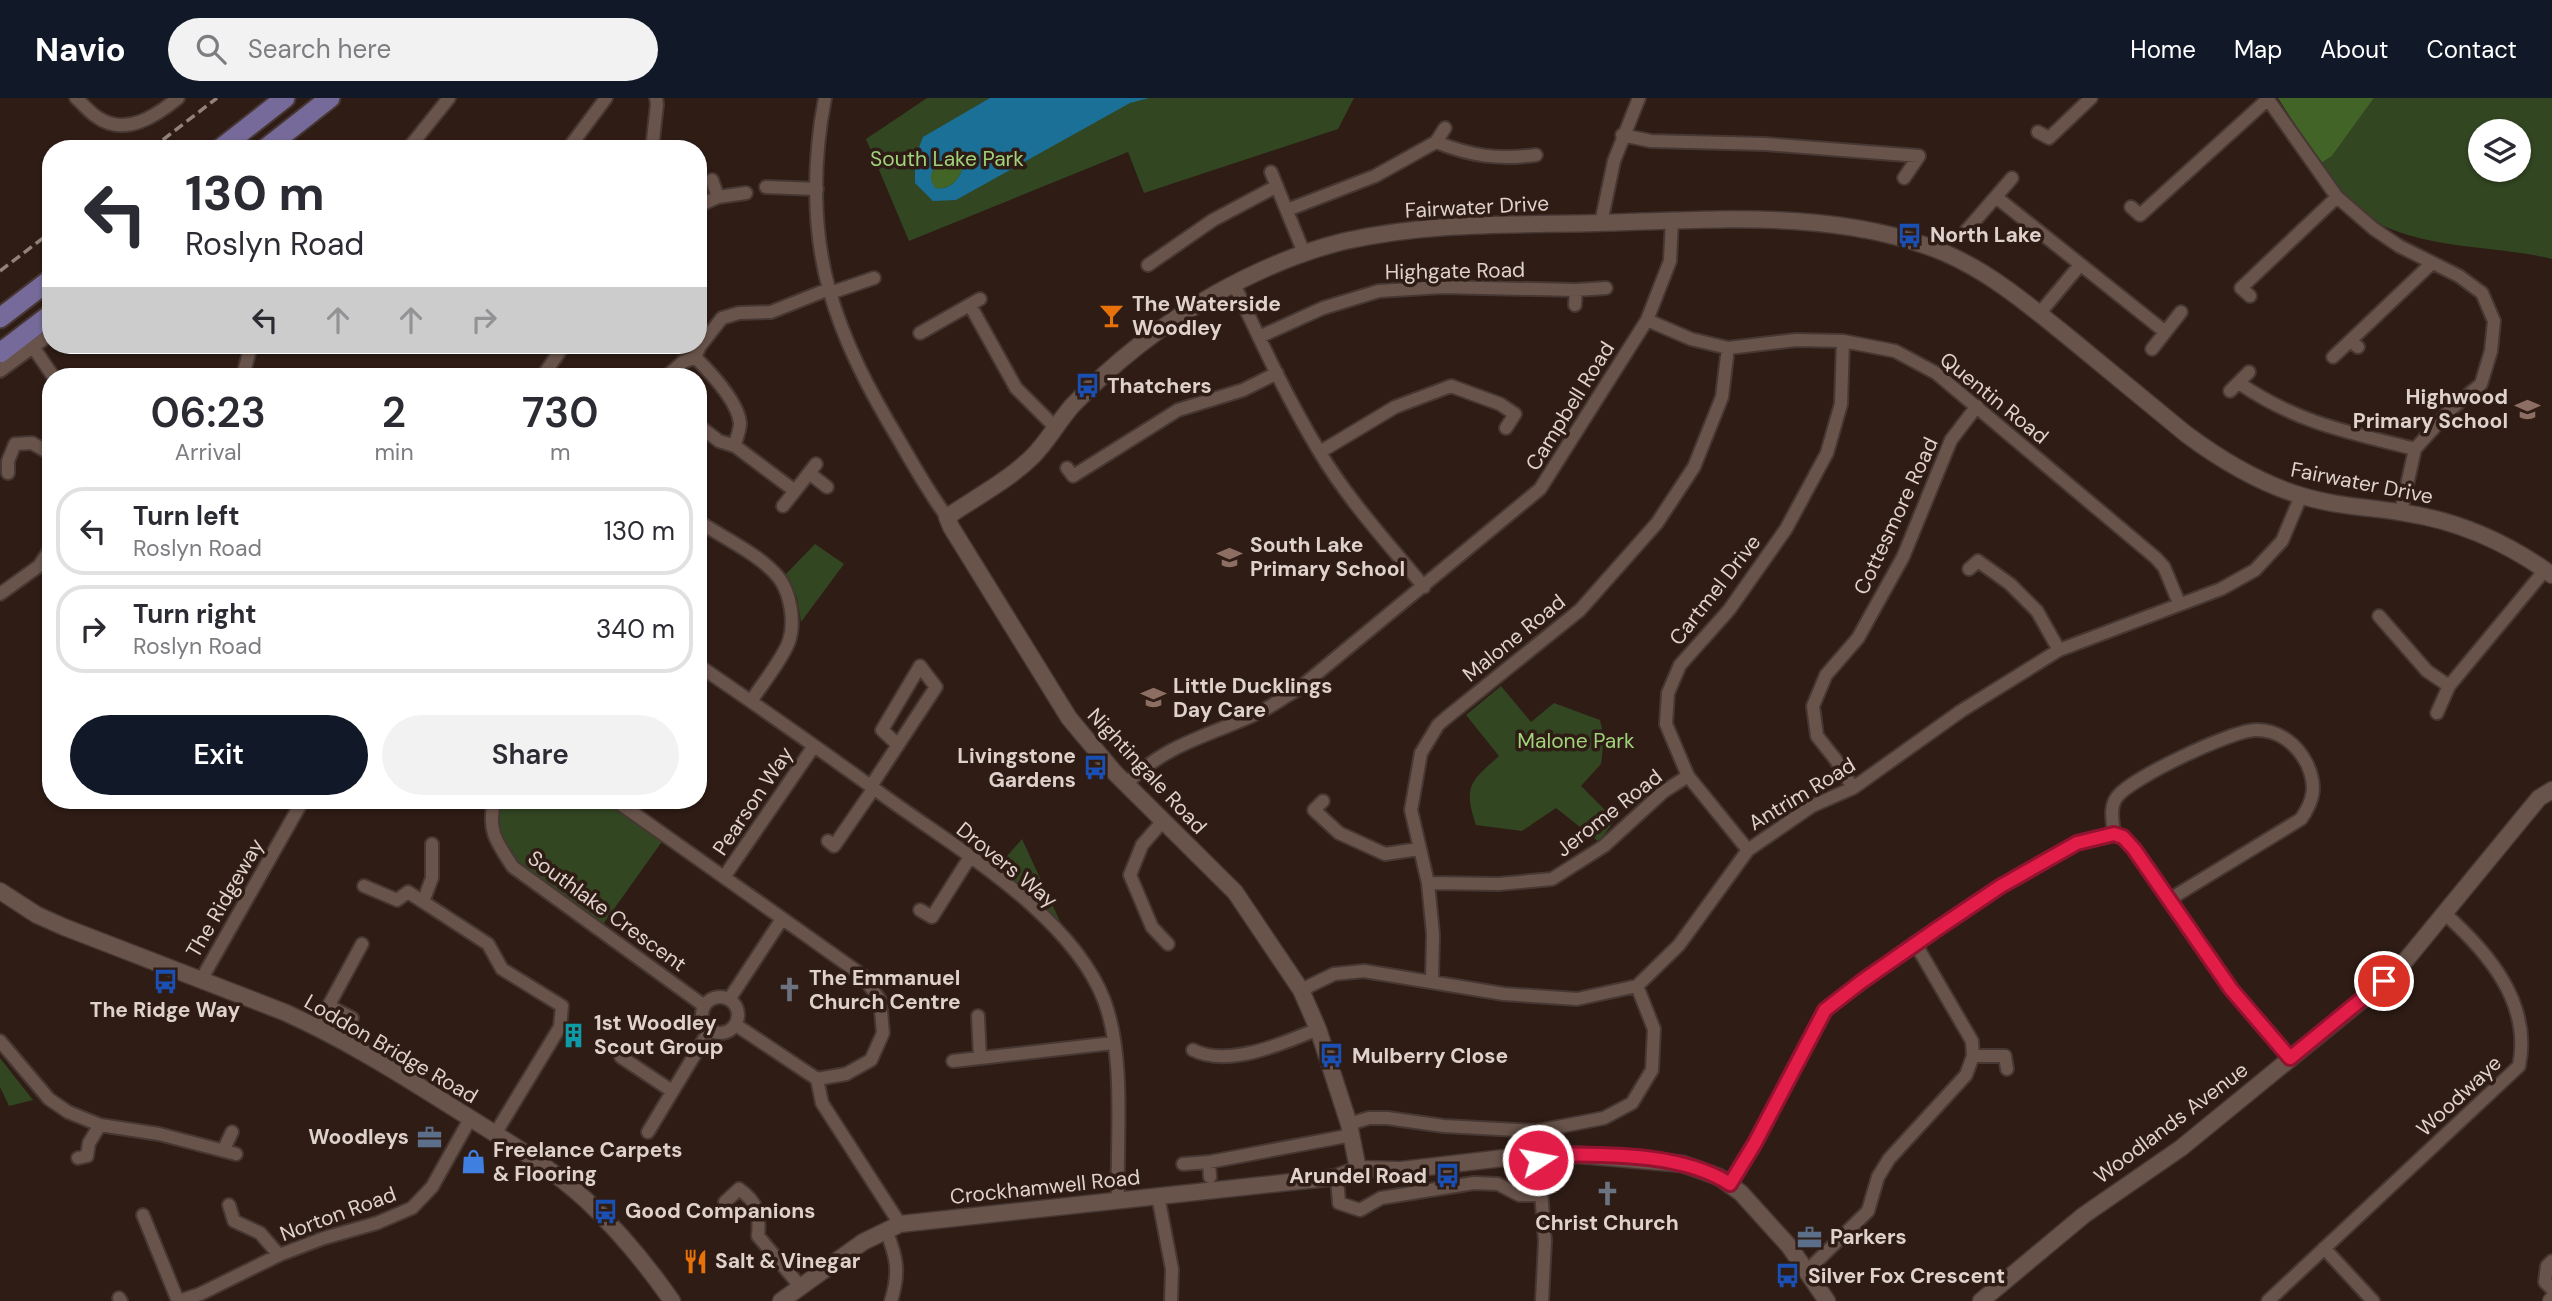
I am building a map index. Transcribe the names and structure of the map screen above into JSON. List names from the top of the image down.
{
  "streets": {
    "street": [
      "Fairwater Drive",
      "Highgate Road",
      "Quentin Road",
      "Campbell Road",
      "Cottesmore Road",
      "Cartmel Drive",
      "Malone Road",
      "Nightingale Road",
      "Antrim Road",
      "Pearson Way",
      "Jerome Road",
      "Drovers Way",
      "The Ridgeway",
      "Southlake Crescent",
      "Loddon Bridge Road",
      "Woodwaye",
      "Woodlands Avenue",
      "Crockhamwell Road",
      "Norton Road"
    ]
  },
  "crossings": [
    ["Fairwater Drive", "Campbell Road"],
    ["Fairwater Drive", "Nightingale Road"],
    ["Fairwater Drive", "Antrim Road"],
    ["Quentin Road", "Campbell Road"],
    ["Quentin Road", "Cottesmore Road"],
    ["Quentin Road", "Cartmel Drive"],
    ["Quentin Road", "Malone Road"],
    ["Quentin Road", "Antrim Road"],
    ["Campbell Road", "Nightingale Road"],
    ["Cottesmore Road", "Antrim Road"],
    ["Cartmel Drive", "Antrim Road"],
    ["Cartmel Drive", "Jerome Road"],
    ["Malone Road", "Jerome Road"],
    ["Nightingale Road", "Crockhamwell Road"],
    ["Pearson Way", "Drovers Way"],
    ["Drovers Way", "Crockhamwell Road"],
    ["The Ridgeway", "Loddon Bridge Road"],
    ["Loddon Bridge Road", "Norton Road"],
    ["Woodwaye", "Woodlands Avenue"]
  ],
  "parks": ["South Lake Park", "Malone Park"],
  "places": {
    "bus stop": [
      "North Lake",
      "Thatchers",
      "Livingstone Gardens",
      "The Ridge Way",
      "Mulberry Close",
      "Arundel Road",
      "Good Companions",
      "Silver Fox Crescent"
    ],
    "bar": ["The Waterside Woodley"],
    "school or university": ["Highwood Primary School", "South Lake Primary School", "Little Ducklings Day Care"],
    "church": ["The Emmanuel Church Centre", "Christ Church"],
    "building": ["1st Woodley Scout Group"],
    "office": ["Woodleys", "Parkers"],
    "shop": ["Freelance Carpets & Flooring"],
    "restaurant": ["Salt & Vinegar"]
  },
  "page": {
    "header": "Navio",
    "search": "Search here",
    "nav": [
      "Home",
      "Map",
      "About",
      "Contact"
    ],
    "turn": ["130 m", "Roslyn Road"],
    "eta": [
      "06:23",
      "Arrival",
      "2",
      "min",
      "730",
      "m"
    ],
    "list": [
      {
        "name": "Turn left",
        "note": "Roslyn Road",
        "value": "130 m"
      },
      {
        "name": "Turn right",
        "note": "Roslyn Road",
        "value": "340 m"
      }
    ],
    "buttons": ["Exit", "Share"]
  }
}
